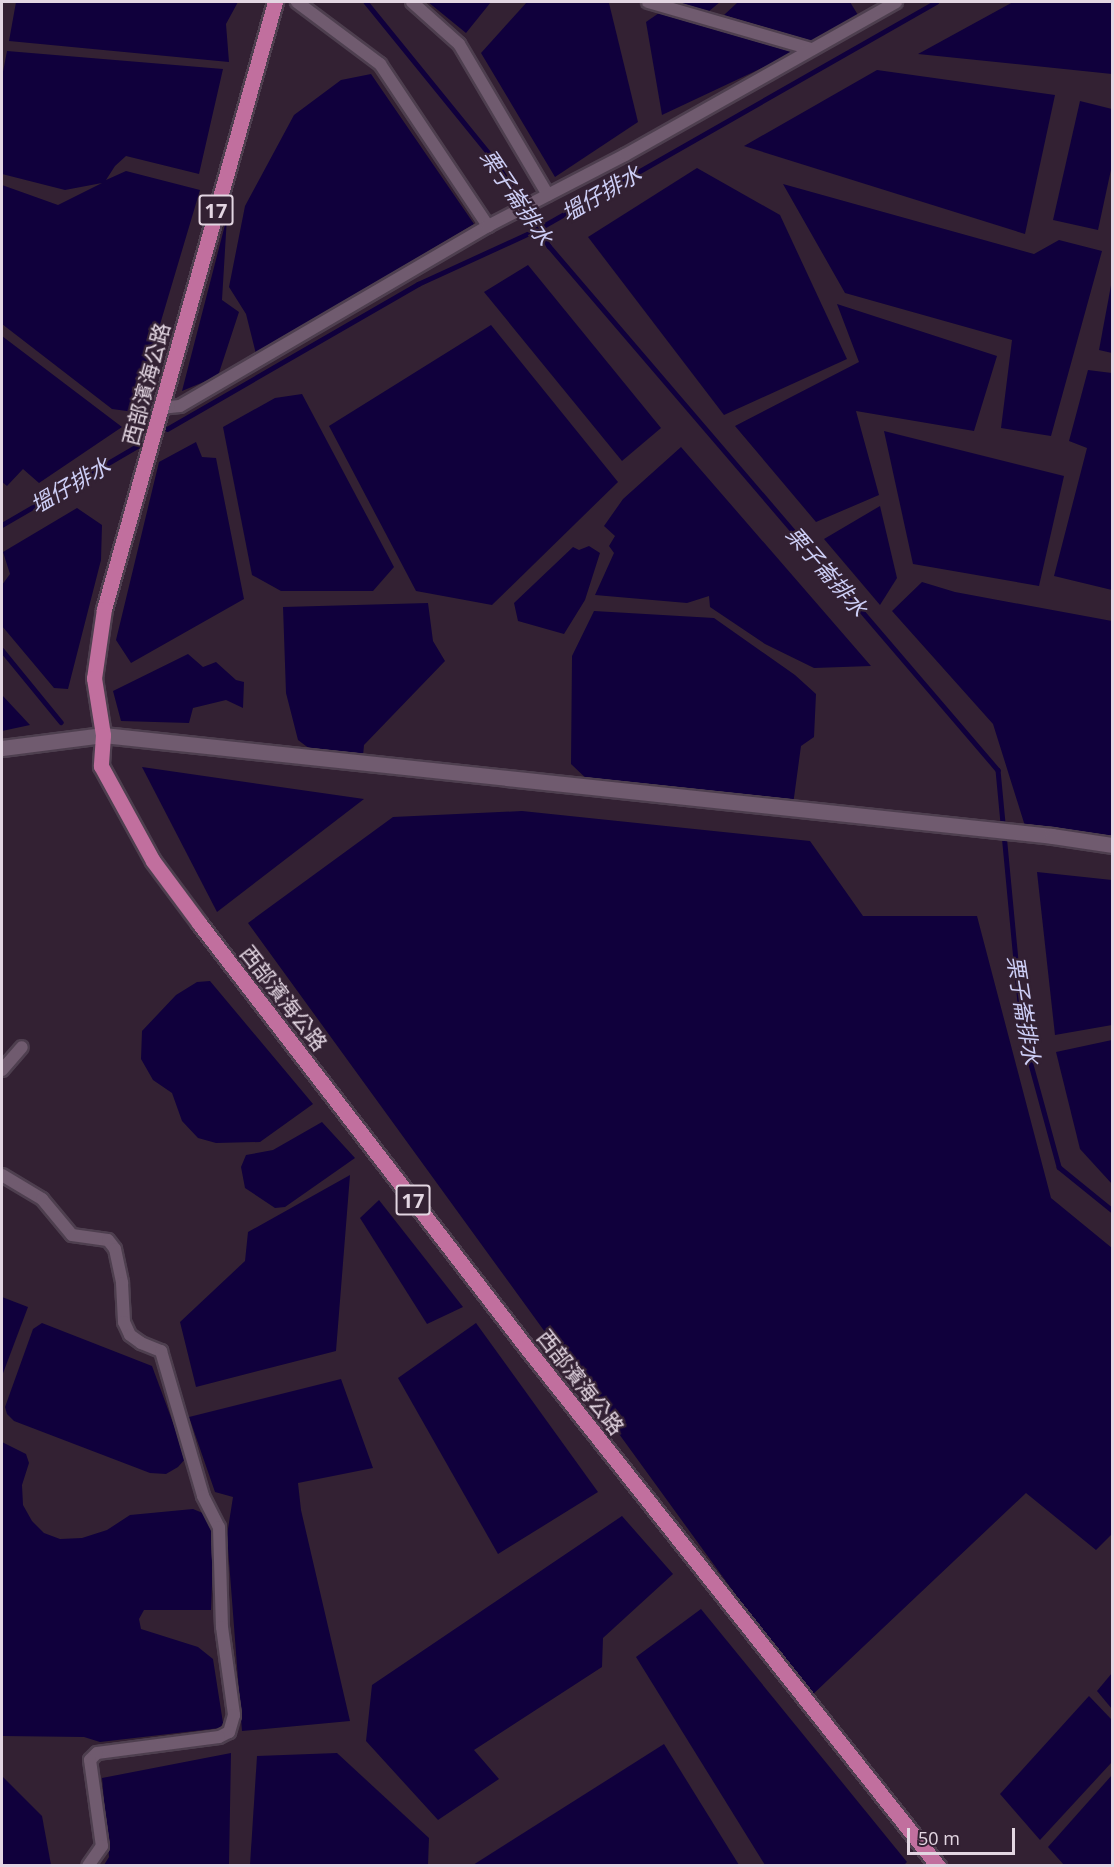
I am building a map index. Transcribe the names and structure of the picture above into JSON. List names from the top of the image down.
{
  "streets": {
    "main road": ["17", "西部濱海公路"]
  },
  "water": ["塭仔排水", "栗子崙排水"],
  "scale_bar": "50 m"
}
